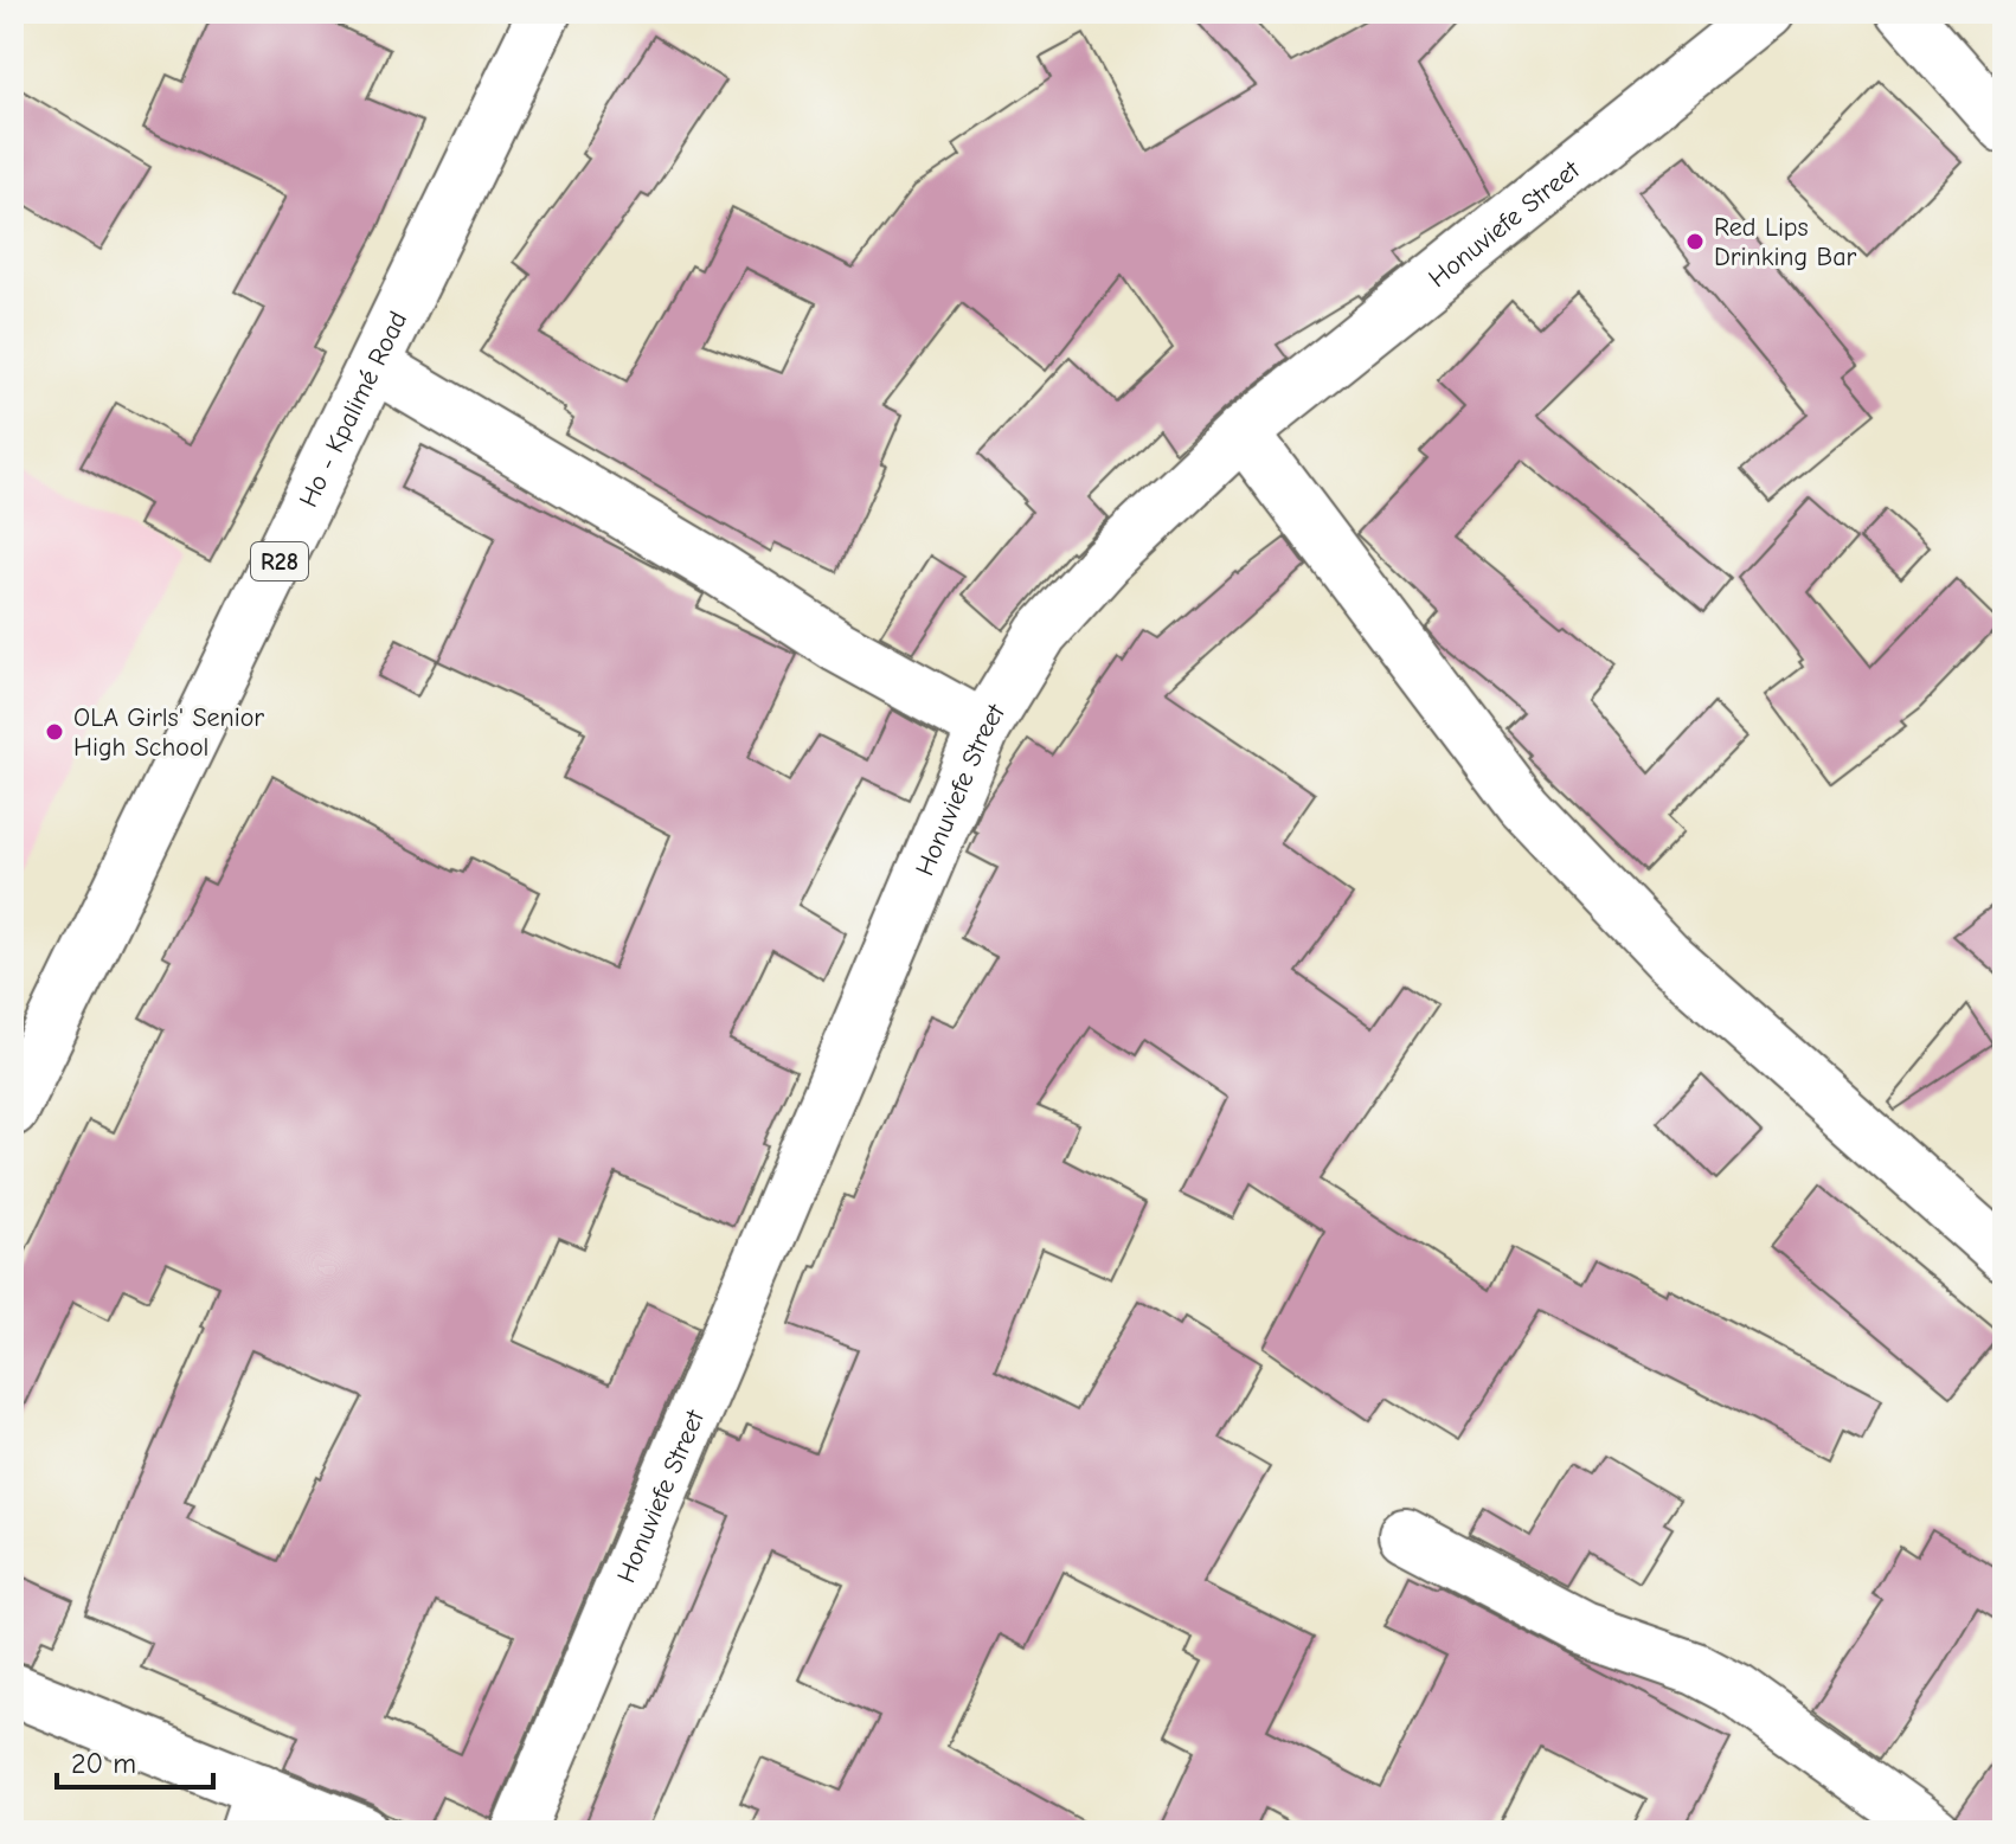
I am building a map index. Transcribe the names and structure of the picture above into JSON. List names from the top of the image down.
{
  "streets": {
    "street": ["Honuviefe Street", "Ho - Kpalimé Road", "R28"]
  },
  "places": ["Red Lips Drinking Bar", "OLA Girls' Senior High School"],
  "scale_bar": "20 m"
}
